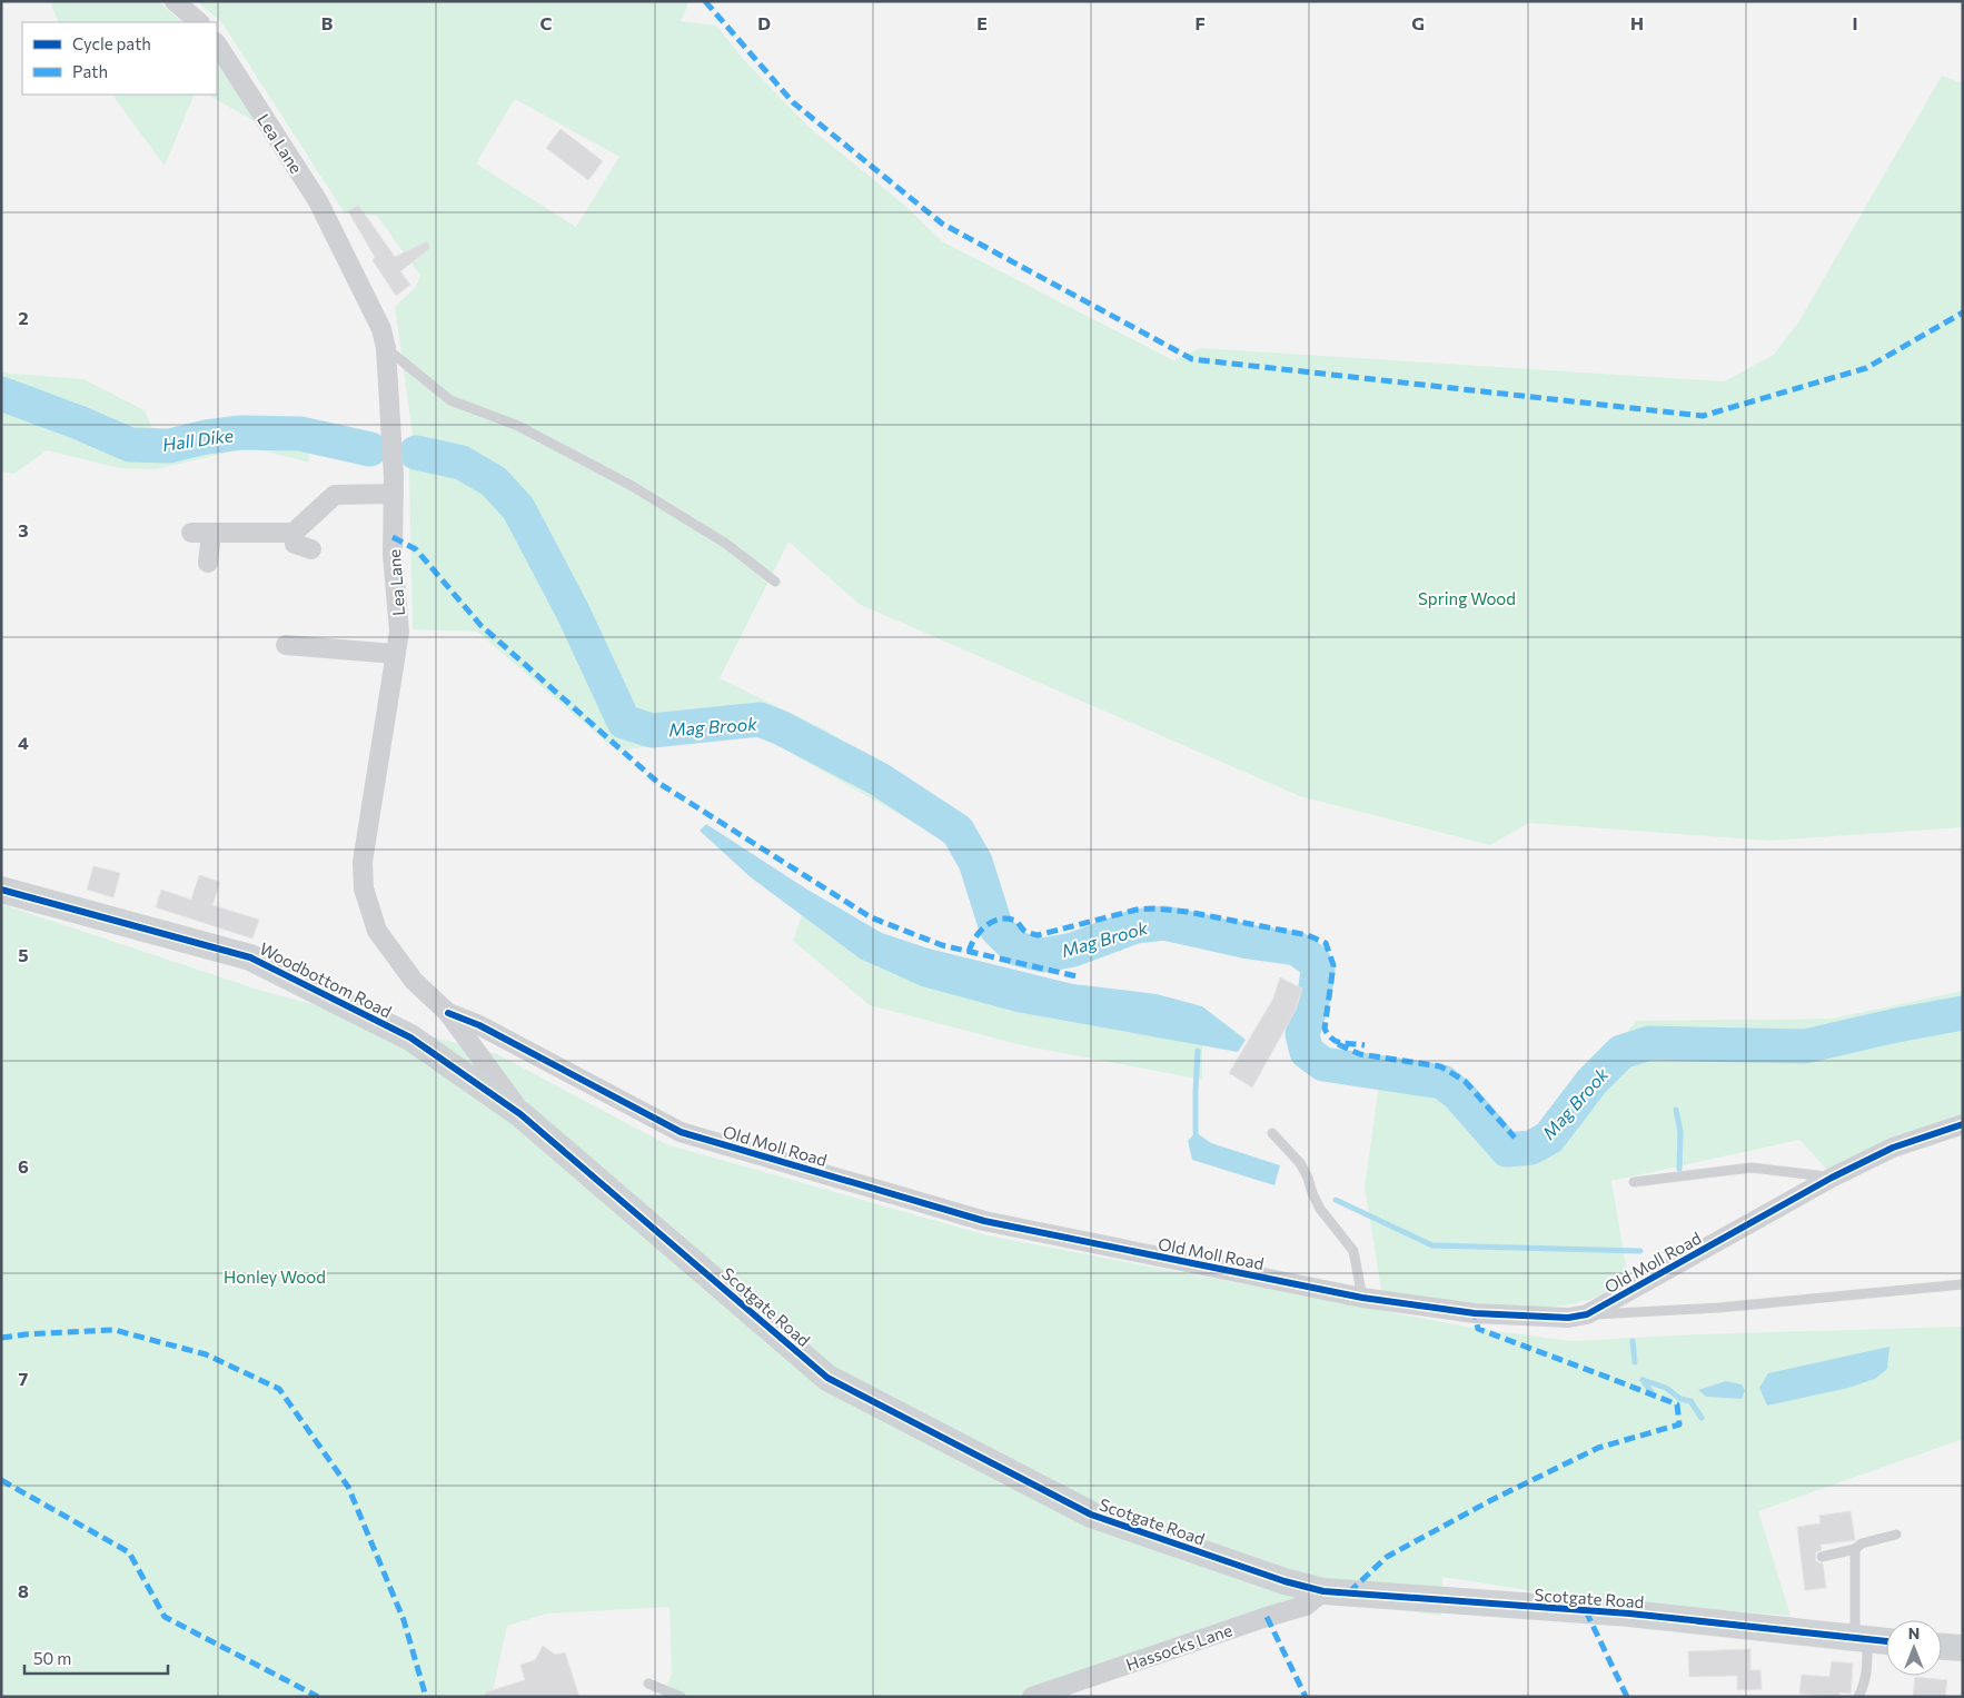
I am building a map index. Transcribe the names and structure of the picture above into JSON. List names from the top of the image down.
{
  "streets": {
    "street": [
      "Lea Lane",
      "Woodbottom Road",
      "Old Moll Road",
      "Scotgate Road",
      "Hassocks Lane"
    ]
  },
  "crossings": [
    ["Lea Lane", "Woodbottom Road"],
    ["Lea Lane", "Old Moll Road"],
    ["Lea Lane", "Scotgate Road"],
    ["Woodbottom Road", "Scotgate Road"],
    ["Scotgate Road", "Hassocks Lane"]
  ],
  "water": ["Hall Dike", "Mag Brook"],
  "parks": ["Spring Wood", "Honley Wood"],
  "legend": ["Cycle path", "Path"],
  "scale_bar": "50 m",
  "north": "top",
  "grid": {
    "columns": [
      "B",
      "C",
      "D",
      "E",
      "F",
      "G",
      "H",
      "I"
    ],
    "rows": [
      "2",
      "3",
      "4",
      "5",
      "6",
      "7",
      "8"
    ]
  }
}
